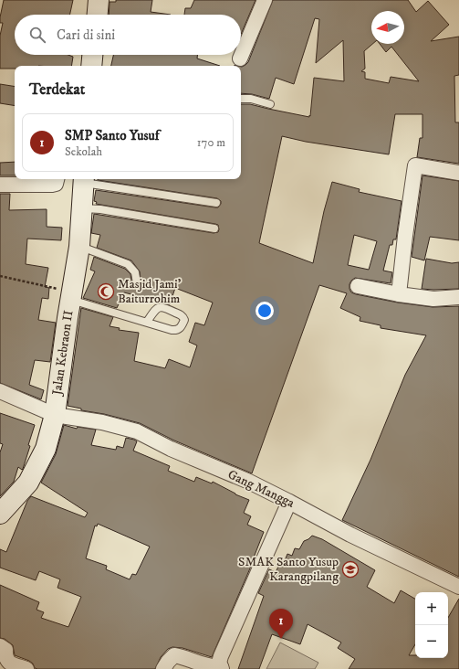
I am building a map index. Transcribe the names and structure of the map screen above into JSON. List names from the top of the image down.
{
  "streets": {
    "street": ["Jalan Kebraon II", "Gang Mangga"]
  },
  "crossings": [
    ["Jalan Kebraon II", "Gang Mangga"]
  ],
  "places": {
    "mosque": ["Masjid Jami' Baiturrohim"],
    "school or university": ["SMAK Santo Yusup Karangpilang"]
  },
  "north": "left",
  "page": {
    "search": "Cari di sini",
    "heading": "Terdekat",
    "list": [
      {
        "mark": "1",
        "name": "SMP Santo Yusuf",
        "note": "Sekolah",
        "value": "170 m"
      }
    ],
    "map_buttons": ["+", "−"],
    "pins": "1"
  }
}
